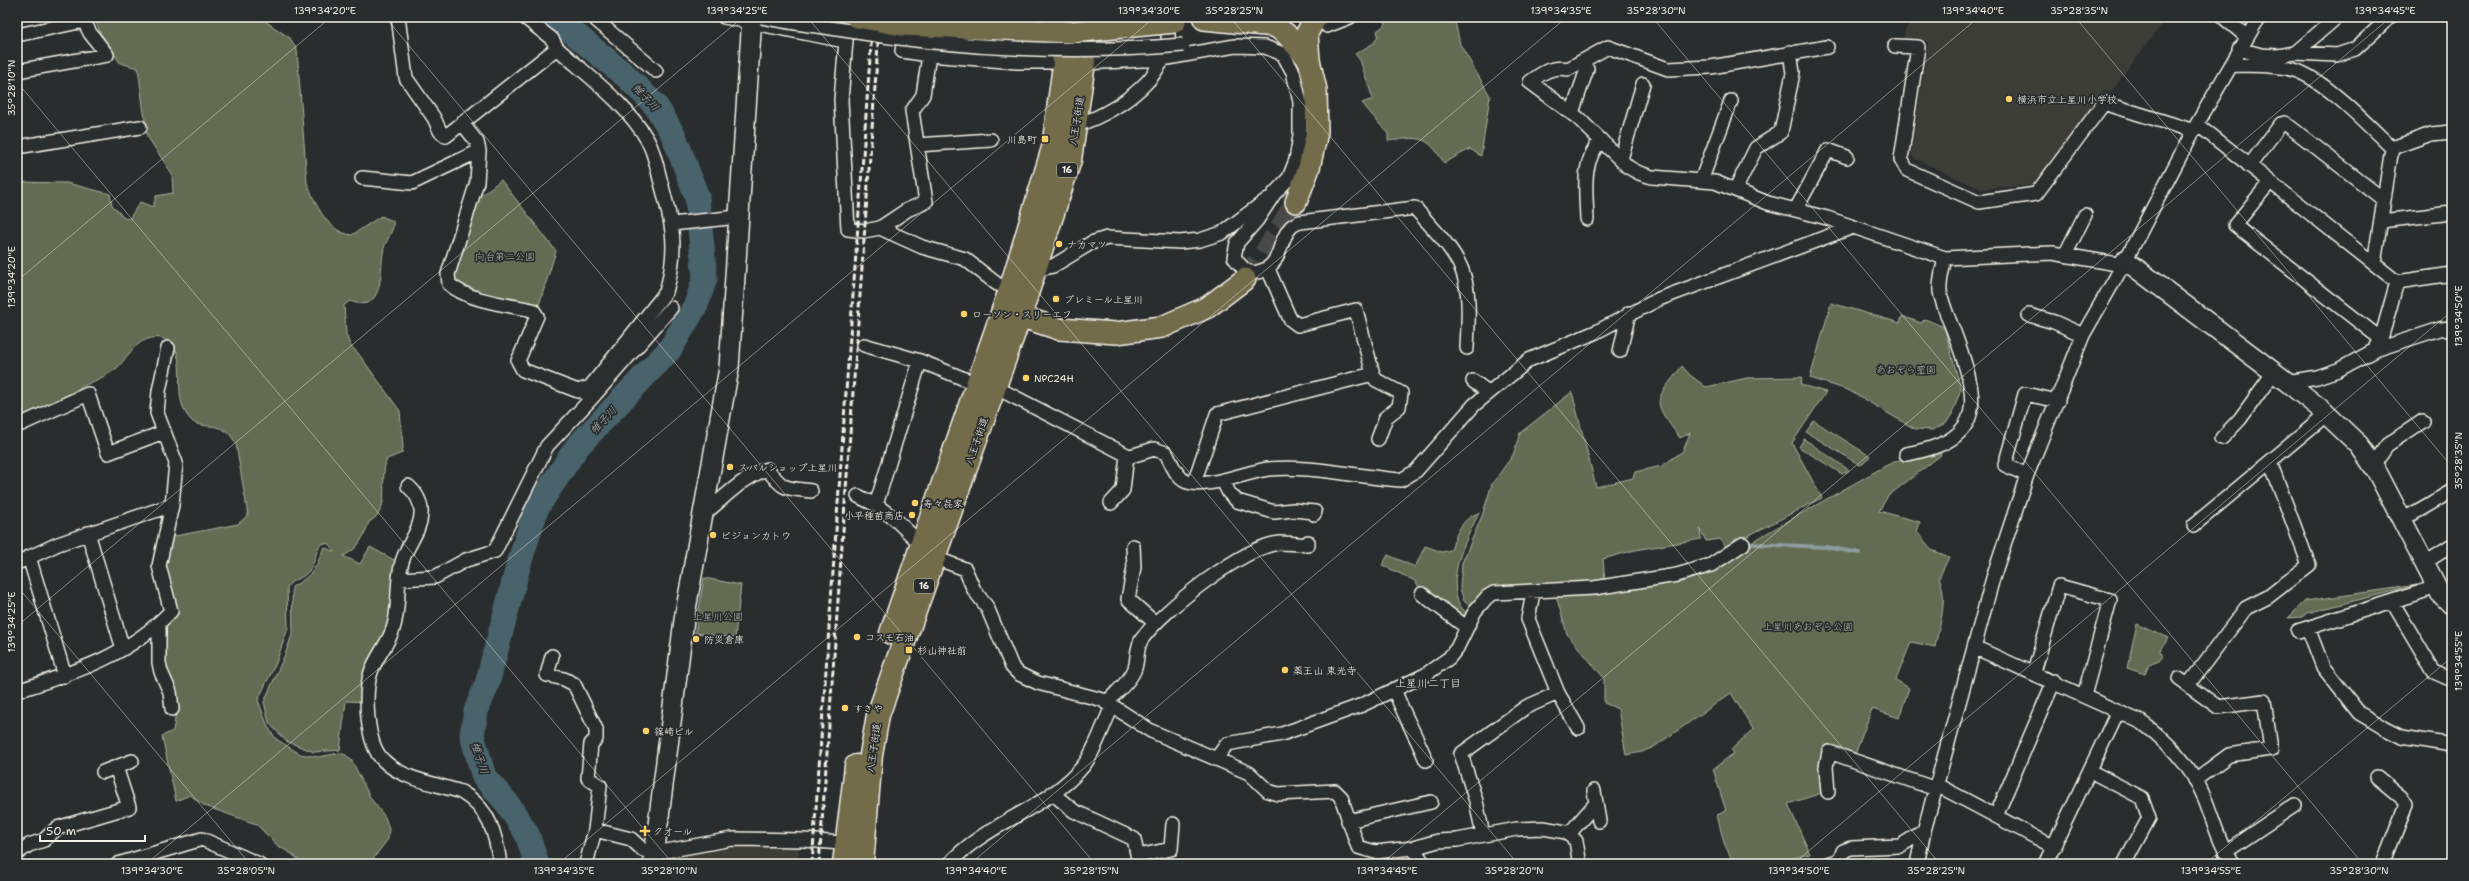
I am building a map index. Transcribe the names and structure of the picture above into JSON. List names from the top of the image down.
{
  "streets": {
    "highway": ["八王子街道", "16"]
  },
  "districts": ["上星川二丁目"],
  "water": ["帷子川"],
  "parks": [
    "向台第二公園",
    "あおぞら霊園",
    "上星川公園",
    "上星川あおぞら公園"
  ],
  "places": {
    "other": [
      "横浜市立上星川小学校",
      "ナカマツ",
      "プレミール上星川",
      "ローソン・スリーエフ",
      "NPC24H",
      "スバルショップ上星川",
      "寿々㐂家",
      "小平種苗商店",
      "ビジョンカトウ",
      "コスモ石油",
      "防災倉庫",
      "薬王山 東光寺",
      "すきや",
      "篠崎ビル"
    ],
    "transit": ["川島町", "杉山神社前"],
    "health": ["クオール"]
  },
  "scale_bar": "50 m",
  "coordinates": [
    "139°34'20\"E",
    "139°34'25\"E",
    "139°34'30\"E",
    "35°28'25\"N",
    "139°34'35\"E",
    "35°28'30\"N",
    "139°34'40\"E",
    "35°28'35\"N",
    "139°34'45\"E",
    "35°28'10\"N",
    "139°34'50\"E",
    "139°34'55\"E",
    "35°28'05\"N",
    "35°28'15\"N",
    "35°28'20\"N"
  ]
}
